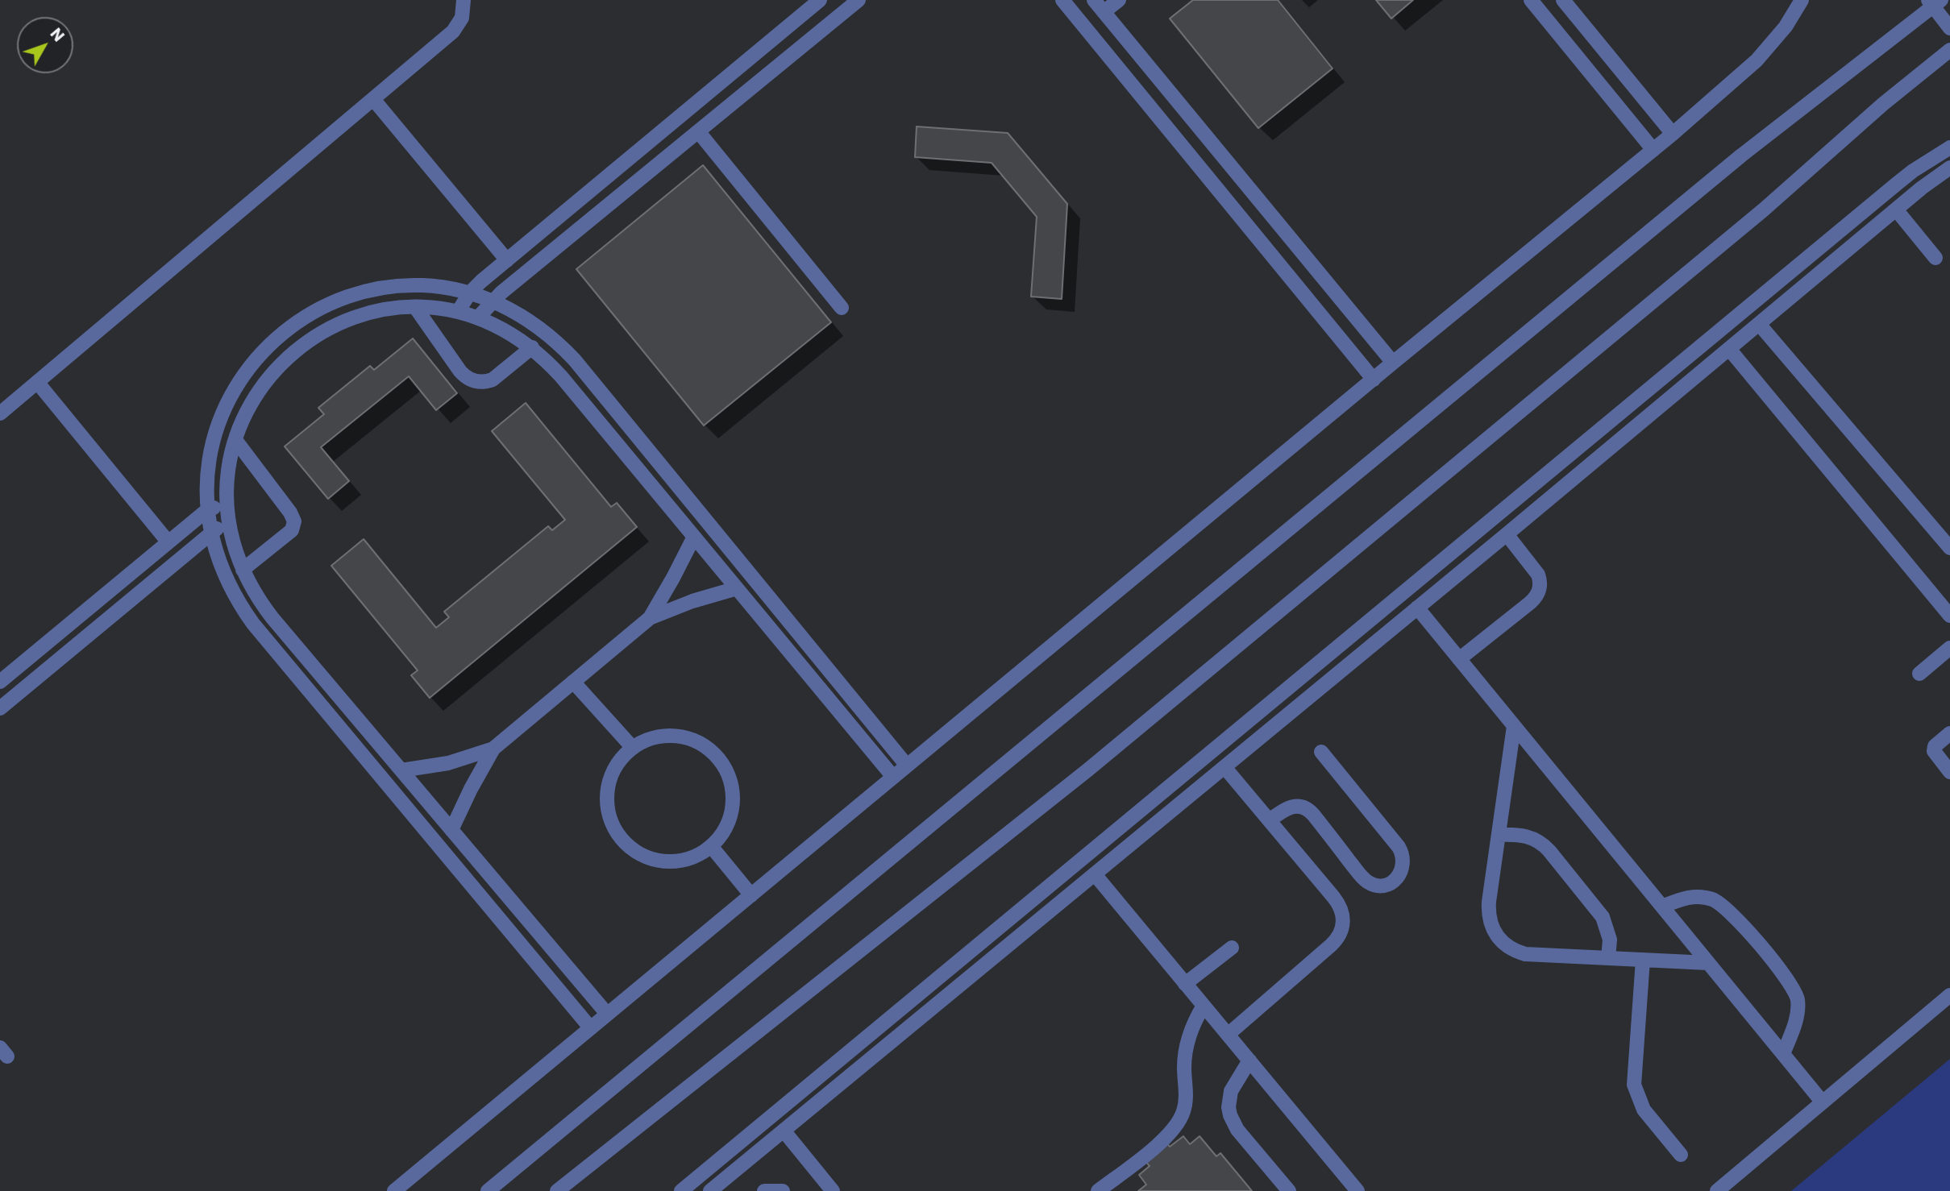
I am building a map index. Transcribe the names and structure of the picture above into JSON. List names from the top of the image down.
{
  "north": "top right"
}
